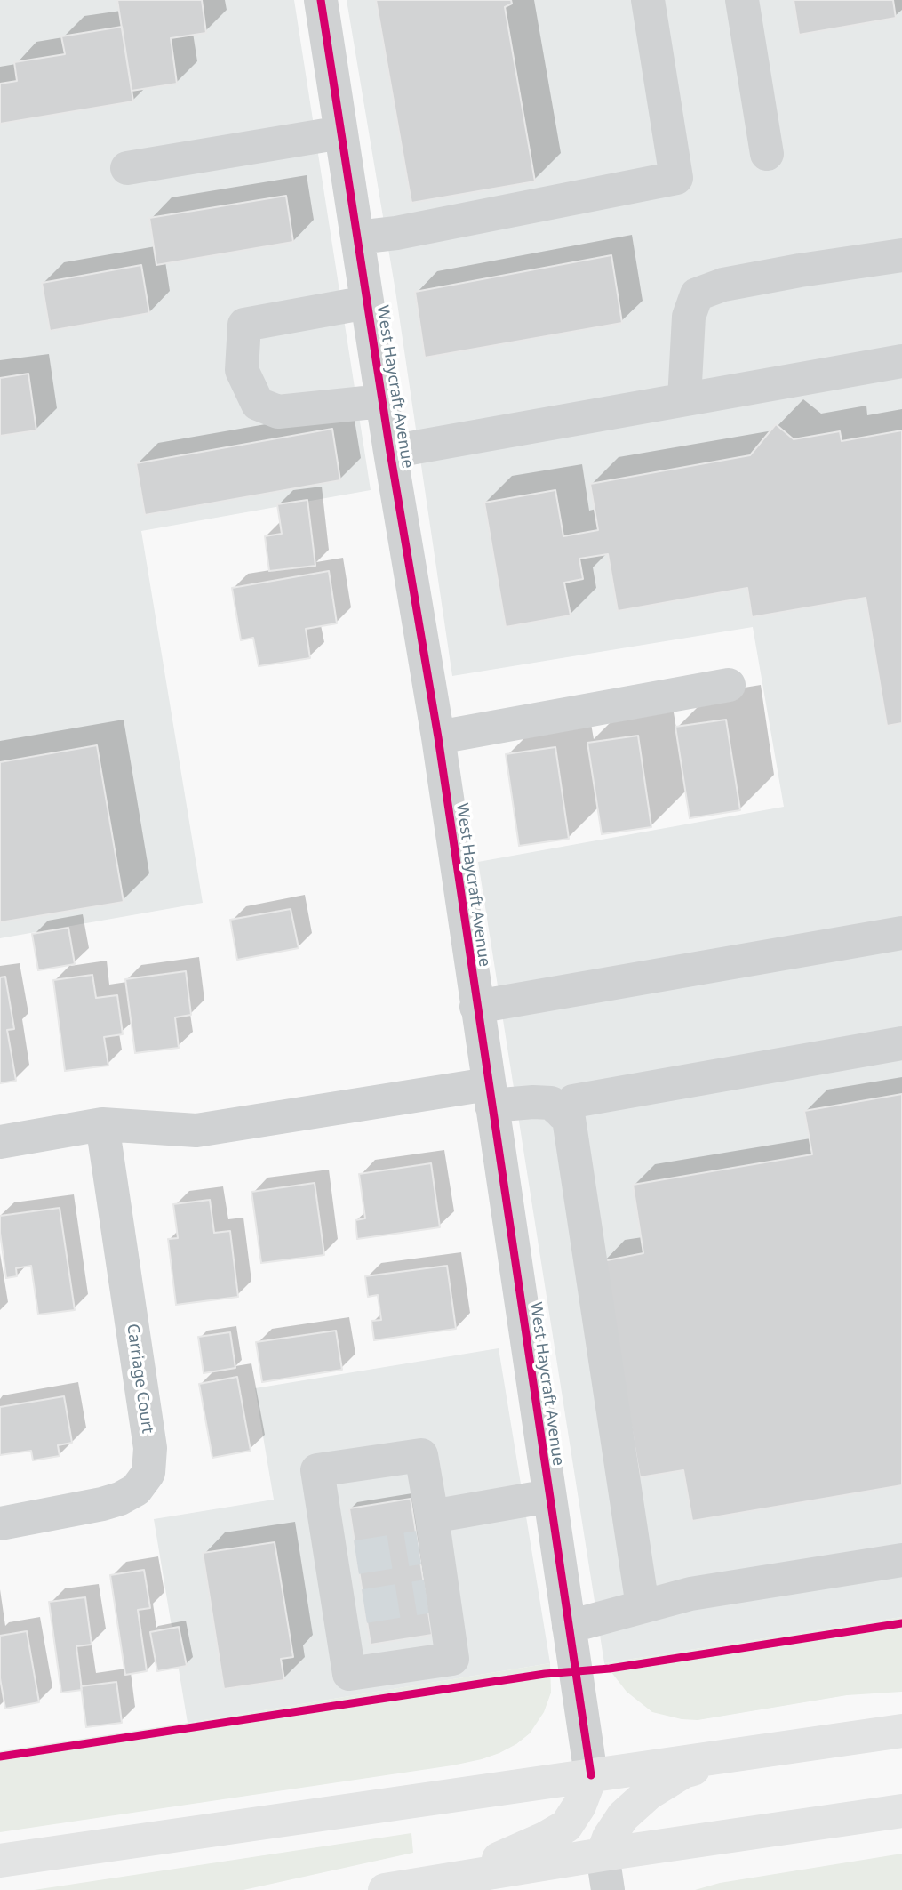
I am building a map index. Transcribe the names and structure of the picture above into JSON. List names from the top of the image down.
{
  "streets": {
    "street": ["West Haycraft Avenue", "Carriage Court"]
  }
}
